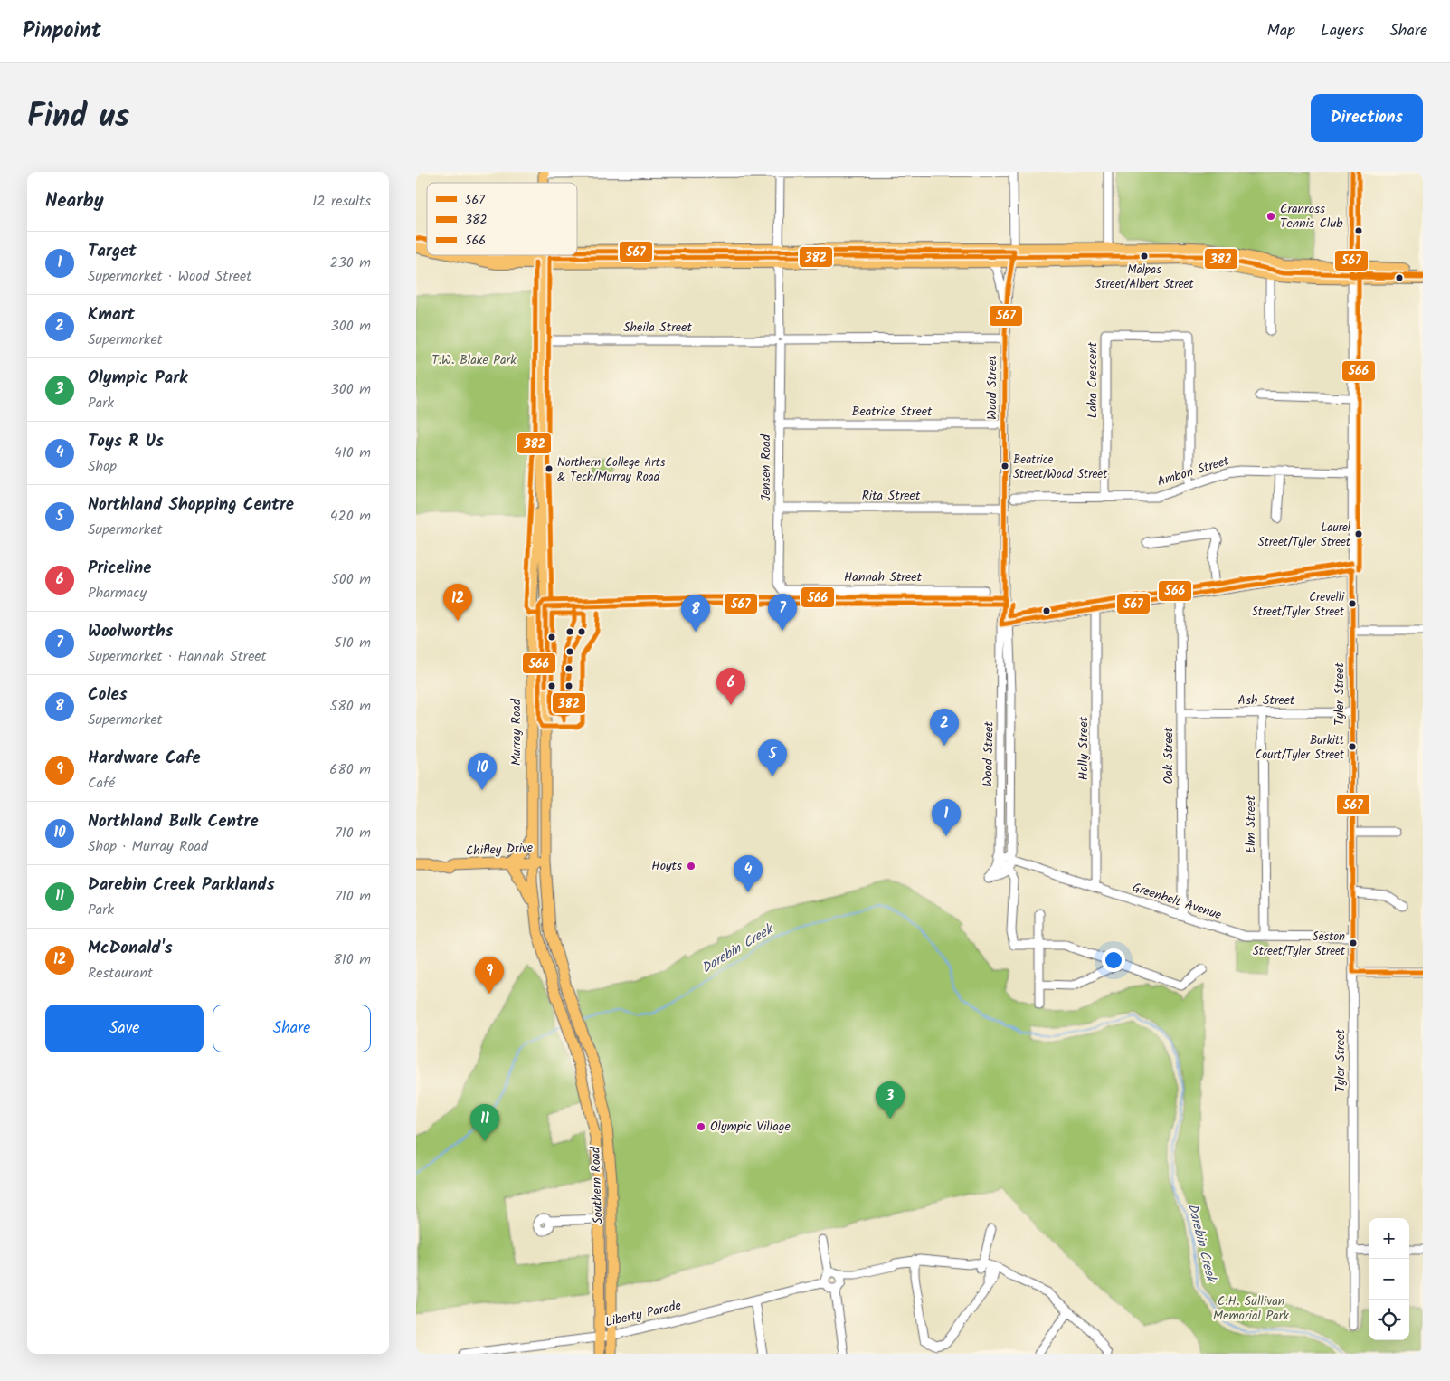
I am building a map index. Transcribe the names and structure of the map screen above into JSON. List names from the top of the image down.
{
  "streets": {
    "main road": ["Murray Road", "Chifley Drive", "Southern Road"],
    "street": [
      "Sheila Street",
      "Laha Crescent",
      "Wood Street",
      "Beatrice Street",
      "Jensen Road",
      "Ambon Street",
      "Rita Street",
      "Hannah Street",
      "Tyler Street",
      "Ash Street",
      "Holly Street",
      "Oak Street",
      "Elm Street",
      "Greenbelt Avenue",
      "Liberty Parade"
    ]
  },
  "crossings": [
    ["Sheila Street", "Wood Street"],
    ["Sheila Street", "Jensen Road"],
    ["Sheila Street", "Murray Road"],
    ["Laha Crescent", "Ambon Street"],
    ["Wood Street", "Beatrice Street"],
    ["Wood Street", "Rita Street"],
    ["Wood Street", "Greenbelt Avenue"],
    ["Beatrice Street", "Jensen Road"],
    ["Jensen Road", "Rita Street"],
    ["Jensen Road", "Hannah Street"],
    ["Ambon Street", "Tyler Street"],
    ["Tyler Street", "Ash Street"],
    ["Tyler Street", "Greenbelt Avenue"],
    ["Ash Street", "Oak Street"],
    ["Ash Street", "Elm Street"],
    ["Murray Road", "Chifley Drive"],
    ["Murray Road", "Southern Road"],
    ["Holly Street", "Greenbelt Avenue"],
    ["Oak Street", "Greenbelt Avenue"],
    ["Elm Street", "Greenbelt Avenue"],
    ["Southern Road", "Liberty Parade"]
  ],
  "water": ["Darebin Creek"],
  "parks": ["T.W. Blake Park", "C.H. Sullivan Memorial Park"],
  "places": [
    "Cranross Tennis Club",
    "Malpas Street/Albert Street",
    "Beatrice Street/Wood Street",
    "Northern College Arts & Tech/Murray Road",
    "Laurel Street/Tyler Street",
    "Crevelli Street/Tyler Street",
    "Burkitt Court/Tyler Street",
    "Hoyts",
    "Seston Street/Tyler Street",
    "Olympic Village"
  ],
  "lines": ["transit line 567", "transit line 566", "transit line 382"],
  "legend": ["567", "382", "566"],
  "page": {
    "header": "Pinpoint",
    "nav": ["Map", "Layers", "Share"],
    "title": "Find us",
    "buttons": [
      "Directions",
      ["Save", "Share"]
    ],
    "heading": ["Nearby", "12 results"],
    "list": [
      {
        "mark": "1",
        "name": "Target",
        "note": "Supermarket · Wood Street",
        "value": "230 m"
      },
      {
        "mark": "2",
        "name": "Kmart",
        "note": "Supermarket",
        "value": "300 m"
      },
      {
        "mark": "3",
        "name": "Olympic Park",
        "note": "Park",
        "value": "300 m"
      },
      {
        "mark": "4",
        "name": "Toys R Us",
        "note": "Shop",
        "value": "410 m"
      },
      {
        "mark": "5",
        "name": "Northland Shopping Centre",
        "note": "Supermarket",
        "value": "420 m"
      },
      {
        "mark": "6",
        "name": "Priceline",
        "note": "Pharmacy",
        "value": "500 m"
      },
      {
        "mark": "7",
        "name": "Woolworths",
        "note": "Supermarket · Hannah Street",
        "value": "510 m"
      },
      {
        "mark": "8",
        "name": "Coles",
        "note": "Supermarket",
        "value": "580 m"
      },
      {
        "mark": "9",
        "name": "Hardware Cafe",
        "note": "Café",
        "value": "680 m"
      },
      {
        "mark": "10",
        "name": "Northland Bulk Centre",
        "note": "Shop · Murray Road",
        "value": "710 m"
      },
      {
        "mark": "11",
        "name": "Darebin Creek Parklands",
        "note": "Park",
        "value": "710 m"
      },
      {
        "mark": "12",
        "name": "McDonald's",
        "note": "Restaurant",
        "value": "810 m"
      }
    ],
    "pins": [
      "12",
      "7",
      "8",
      "6",
      "2",
      "5",
      "10",
      "1",
      "4",
      "9",
      "3",
      "11"
    ],
    "map_buttons": ["+", "−"]
  }
}
